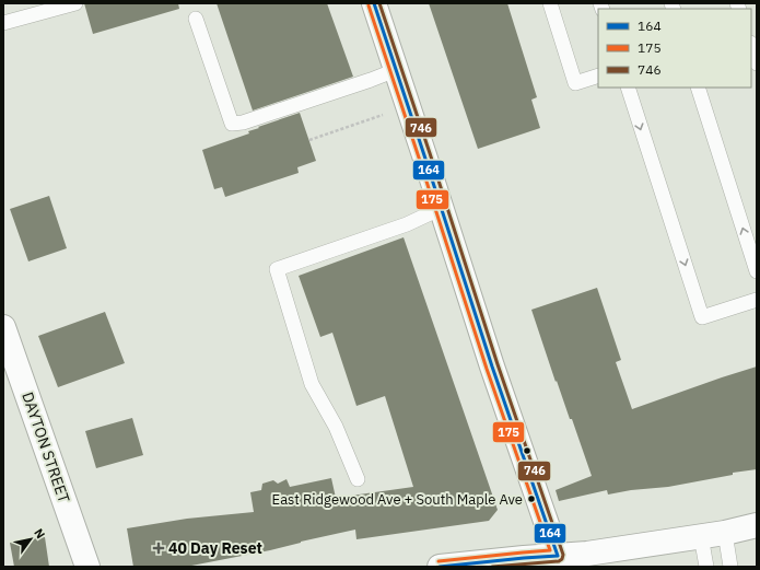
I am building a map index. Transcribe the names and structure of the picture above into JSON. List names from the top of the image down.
{
  "streets": {
    "street": ["DAYTON STREET"]
  },
  "places": {
    "other": ["East Ridgewood Ave + South Maple Ave"],
    "health": ["40 Day Reset"]
  },
  "lines": ["transit line 164", "transit line 746", "transit line 175"],
  "legend": ["164", "175", "746"],
  "north": "top right"
}
